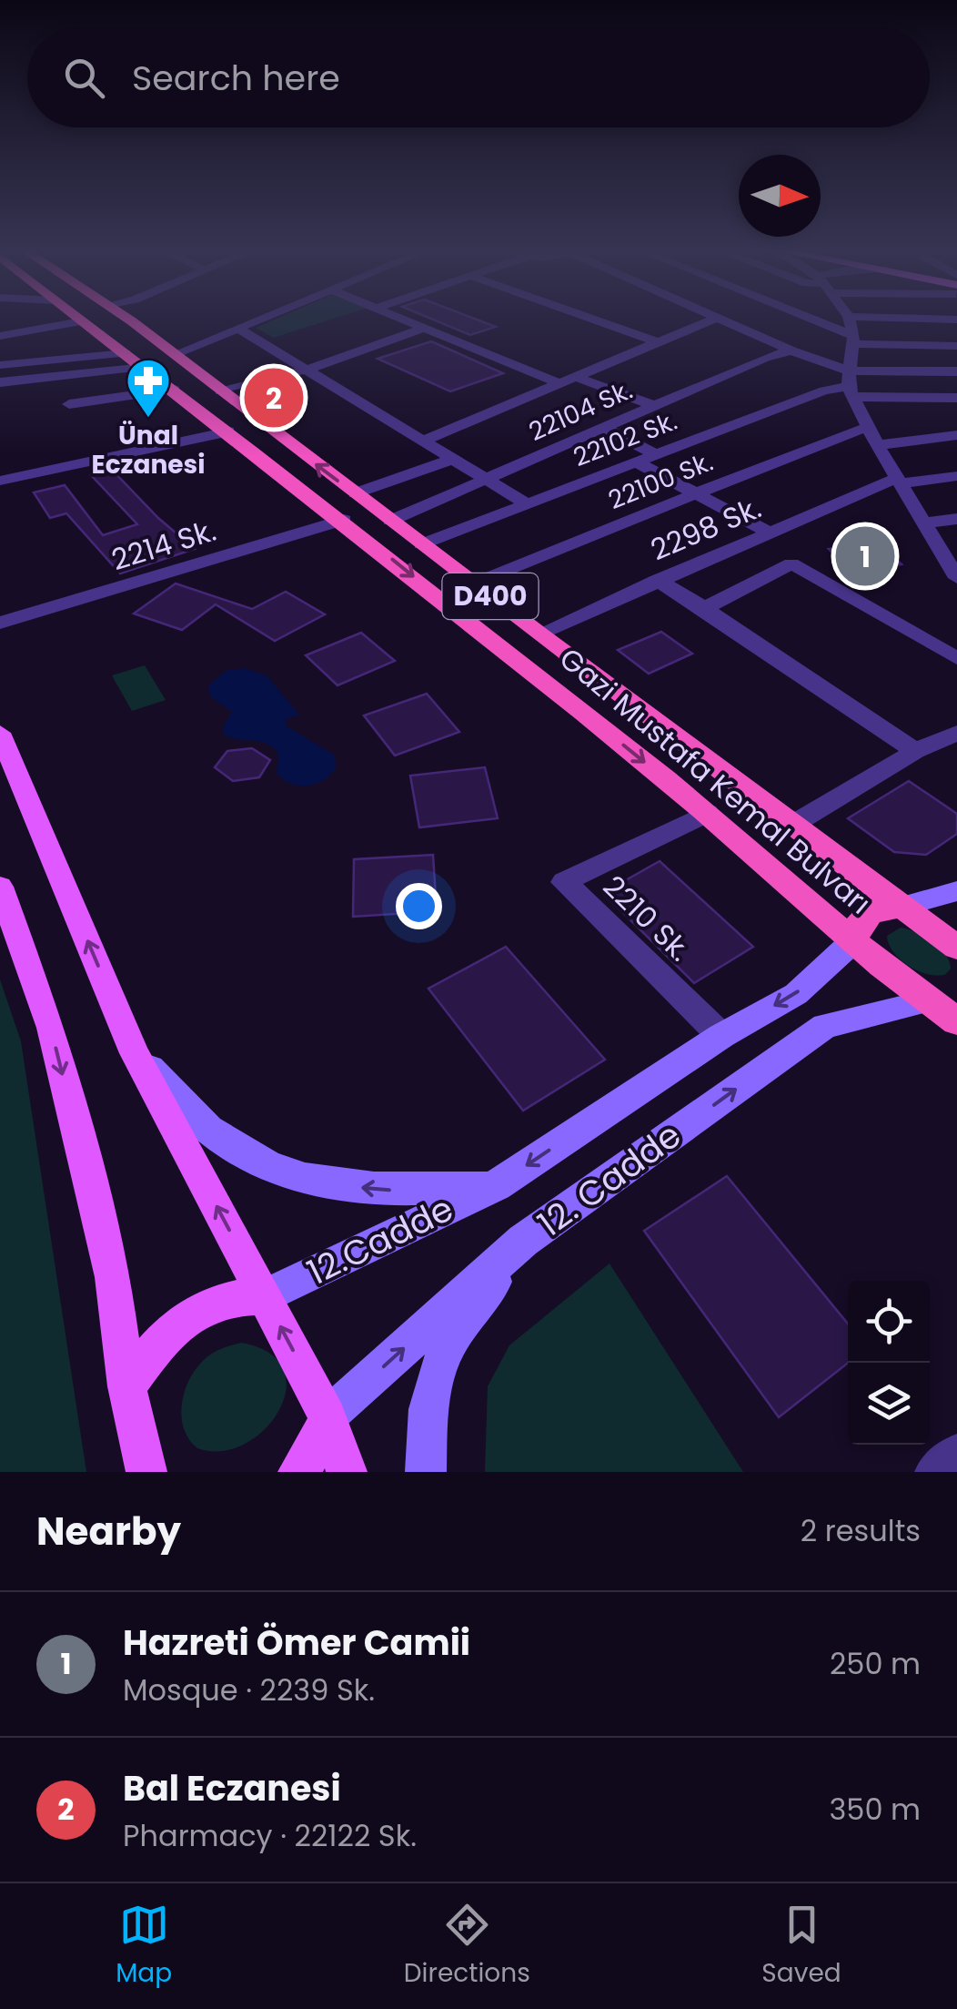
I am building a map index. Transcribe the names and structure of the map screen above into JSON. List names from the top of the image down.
{
  "streets": {
    "highway": ["D400", "Gazi Mustafa Kemal Bulvarı"],
    "main road": ["12. Cadde", "12.Cadde"],
    "street": [
      "22104 Sk.",
      "22102 Sk.",
      "22100 Sk.",
      "2298 Sk.",
      "2214 Sk.",
      "2210 Sk."
    ]
  },
  "crossings": [
    ["22104 Sk.", "Gazi Mustafa Kemal Bulvarı"],
    ["22102 Sk.", "Gazi Mustafa Kemal Bulvarı"],
    ["22100 Sk.", "Gazi Mustafa Kemal Bulvarı"],
    ["2298 Sk.", "Gazi Mustafa Kemal Bulvarı"],
    ["2214 Sk.", "Gazi Mustafa Kemal Bulvarı"],
    ["Gazi Mustafa Kemal Bulvarı", "2210 Sk."],
    ["Gazi Mustafa Kemal Bulvarı", "12. Cadde"],
    ["2210 Sk.", "12. Cadde"],
    ["12. Cadde", "12.Cadde"]
  ],
  "places": {
    "pharmacy": ["Ünal Eczanesi"]
  },
  "north": "right",
  "page": {
    "search": "Search here",
    "pins": ["2", "1"],
    "heading": ["Nearby", "2 results"],
    "list": [
      {
        "mark": "1",
        "name": "Hazreti Ömer Camii",
        "note": "Mosque · 2239 Sk.",
        "value": "250 m"
      },
      {
        "mark": "2",
        "name": "Bal Eczanesi",
        "note": "Pharmacy · 22122 Sk.",
        "value": "350 m"
      }
    ],
    "nav": ["Map", "Directions", "Saved"]
  }
}
